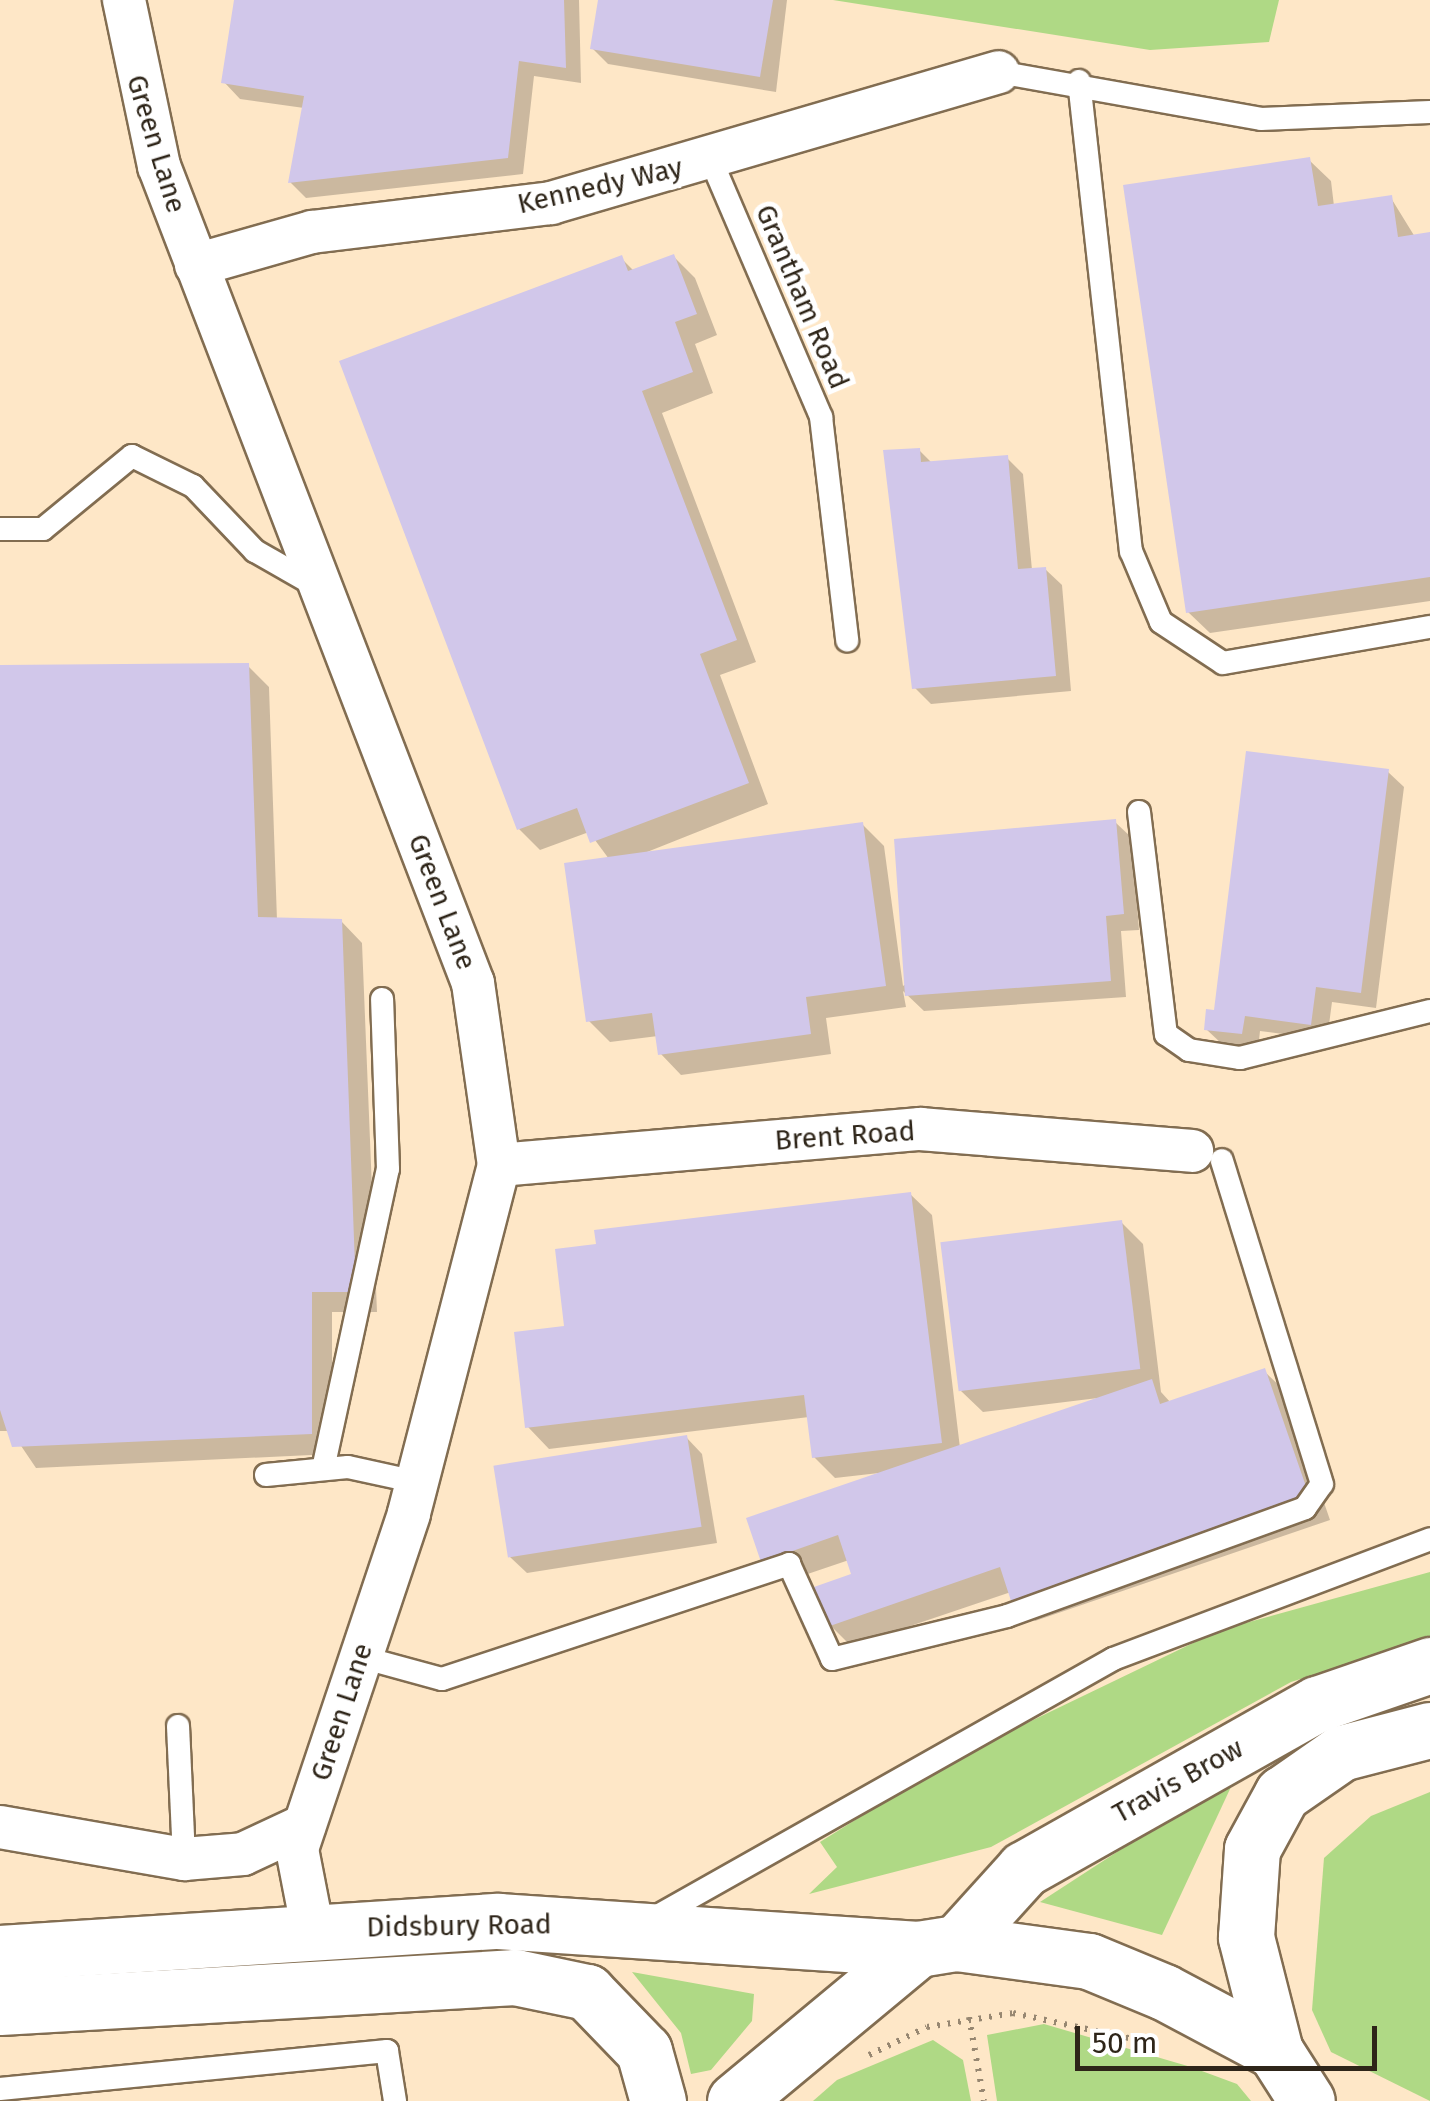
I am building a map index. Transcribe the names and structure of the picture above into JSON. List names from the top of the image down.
{
  "streets": {
    "main road": ["Travis Brow", "Didsbury Road"],
    "street": ["Green Lane", "Kennedy Way", "Brent Road"],
    "lane": ["Grantham Road"]
  },
  "crossings": [
    ["Green Lane", "Kennedy Way"],
    ["Green Lane", "Brent Road"],
    ["Green Lane", "Didsbury Road"],
    ["Kennedy Way", "Grantham Road"],
    ["Travis Brow", "Didsbury Road"]
  ],
  "scale_bar": "50 m"
}
